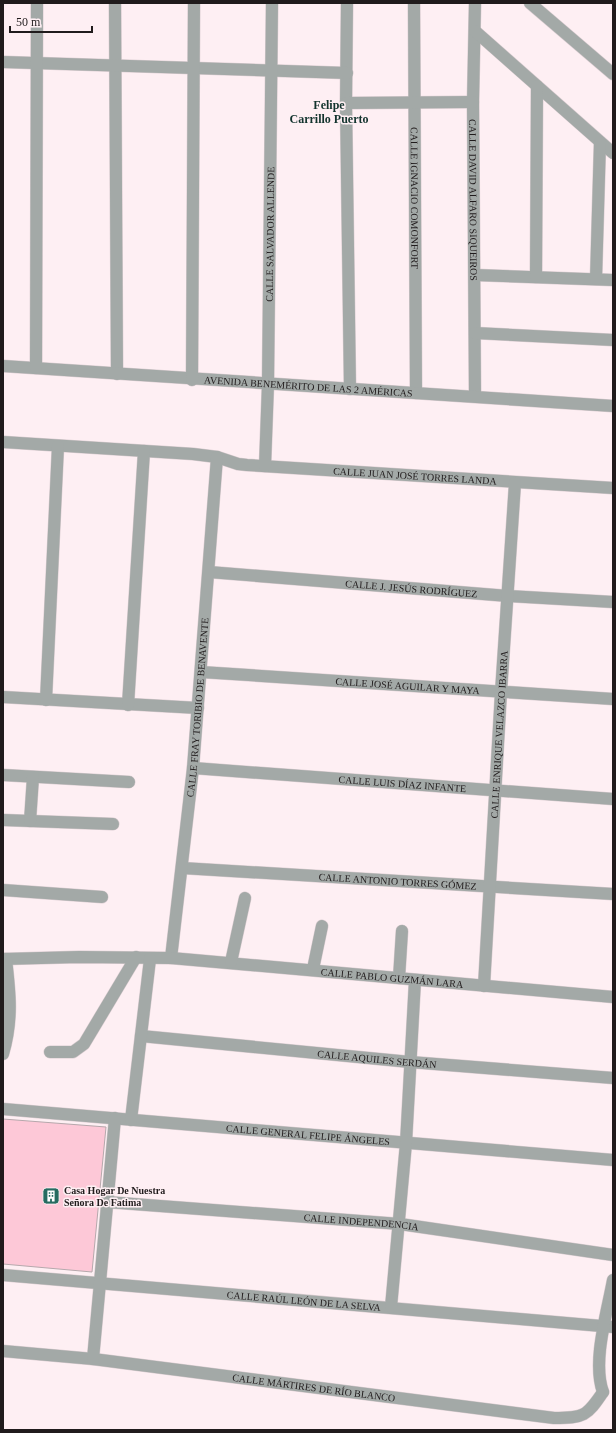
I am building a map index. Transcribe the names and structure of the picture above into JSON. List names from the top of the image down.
{
  "streets": {
    "street": [
      "CALLE IGNACIO COMONFORT",
      "CALLE DAVID ALFARO SIQUEIROS",
      "CALLE SALVADOR ALLENDE",
      "AVENIDA BENEMÉRITO DE LAS 2 AMÉRICAS",
      "CALLE JUAN JOSÉ TORRES LANDA",
      "CALLE J. JESÚS RODRÍGUEZ",
      "CALLE JOSÉ AGUILAR Y MAYA",
      "CALLE FRAY TORIBIO DE BENAVENTE",
      "CALLE ENRIQUE VELAZCO IBARRA",
      "CALLE LUIS DÍAZ INFANTE",
      "CALLE ANTONIO TORRES GÓMEZ",
      "CALLE PABLO GUZMÁN LARA",
      "CALLE AQUILES SERDÁN",
      "CALLE GENERAL FELIPE ÁNGELES",
      "CALLE INDEPENDENCIA",
      "CALLE RAÚL LEÓN DE LA SELVA",
      "CALLE MÁRTIRES DE RÍO BLANCO"
    ]
  },
  "crossings": [
    ["CALLE IGNACIO COMONFORT", "AVENIDA BENEMÉRITO DE LAS 2 AMÉRICAS"],
    ["CALLE DAVID ALFARO SIQUEIROS", "AVENIDA BENEMÉRITO DE LAS 2 AMÉRICAS"],
    ["CALLE SALVADOR ALLENDE", "AVENIDA BENEMÉRITO DE LAS 2 AMÉRICAS"],
    ["CALLE SALVADOR ALLENDE", "CALLE JUAN JOSÉ TORRES LANDA"],
    ["CALLE JUAN JOSÉ TORRES LANDA", "CALLE FRAY TORIBIO DE BENAVENTE"],
    ["CALLE JUAN JOSÉ TORRES LANDA", "CALLE ENRIQUE VELAZCO IBARRA"],
    ["CALLE J. JESÚS RODRÍGUEZ", "CALLE FRAY TORIBIO DE BENAVENTE"],
    ["CALLE J. JESÚS RODRÍGUEZ", "CALLE ENRIQUE VELAZCO IBARRA"],
    ["CALLE JOSÉ AGUILAR Y MAYA", "CALLE FRAY TORIBIO DE BENAVENTE"],
    ["CALLE JOSÉ AGUILAR Y MAYA", "CALLE ENRIQUE VELAZCO IBARRA"],
    ["CALLE FRAY TORIBIO DE BENAVENTE", "CALLE LUIS DÍAZ INFANTE"],
    ["CALLE FRAY TORIBIO DE BENAVENTE", "CALLE ANTONIO TORRES GÓMEZ"],
    ["CALLE FRAY TORIBIO DE BENAVENTE", "CALLE PABLO GUZMÁN LARA"],
    ["CALLE ENRIQUE VELAZCO IBARRA", "CALLE LUIS DÍAZ INFANTE"],
    ["CALLE ENRIQUE VELAZCO IBARRA", "CALLE ANTONIO TORRES GÓMEZ"],
    ["CALLE ENRIQUE VELAZCO IBARRA", "CALLE PABLO GUZMÁN LARA"]
  ],
  "districts": ["Felipe Carrillo Puerto"],
  "places": {
    "building": ["Casa Hogar De Nuestra Señora De Fatima"]
  },
  "scale_bar": "50 m"
}
